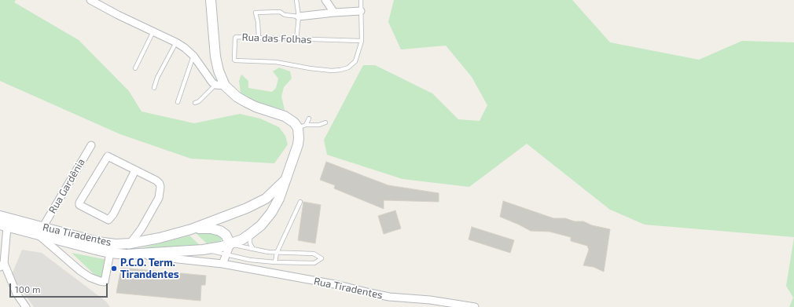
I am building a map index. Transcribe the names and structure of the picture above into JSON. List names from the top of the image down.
{
  "streets": {
    "street": ["Rua Gardênia", "Rua Tiradentes"],
    "lane": ["Rua das Folhas"]
  },
  "crossings": [
    ["Rua Gardênia", "Rua Tiradentes"]
  ],
  "places": ["P.C.O. Term. Tirandentes"],
  "scale_bar": "100 m"
}
